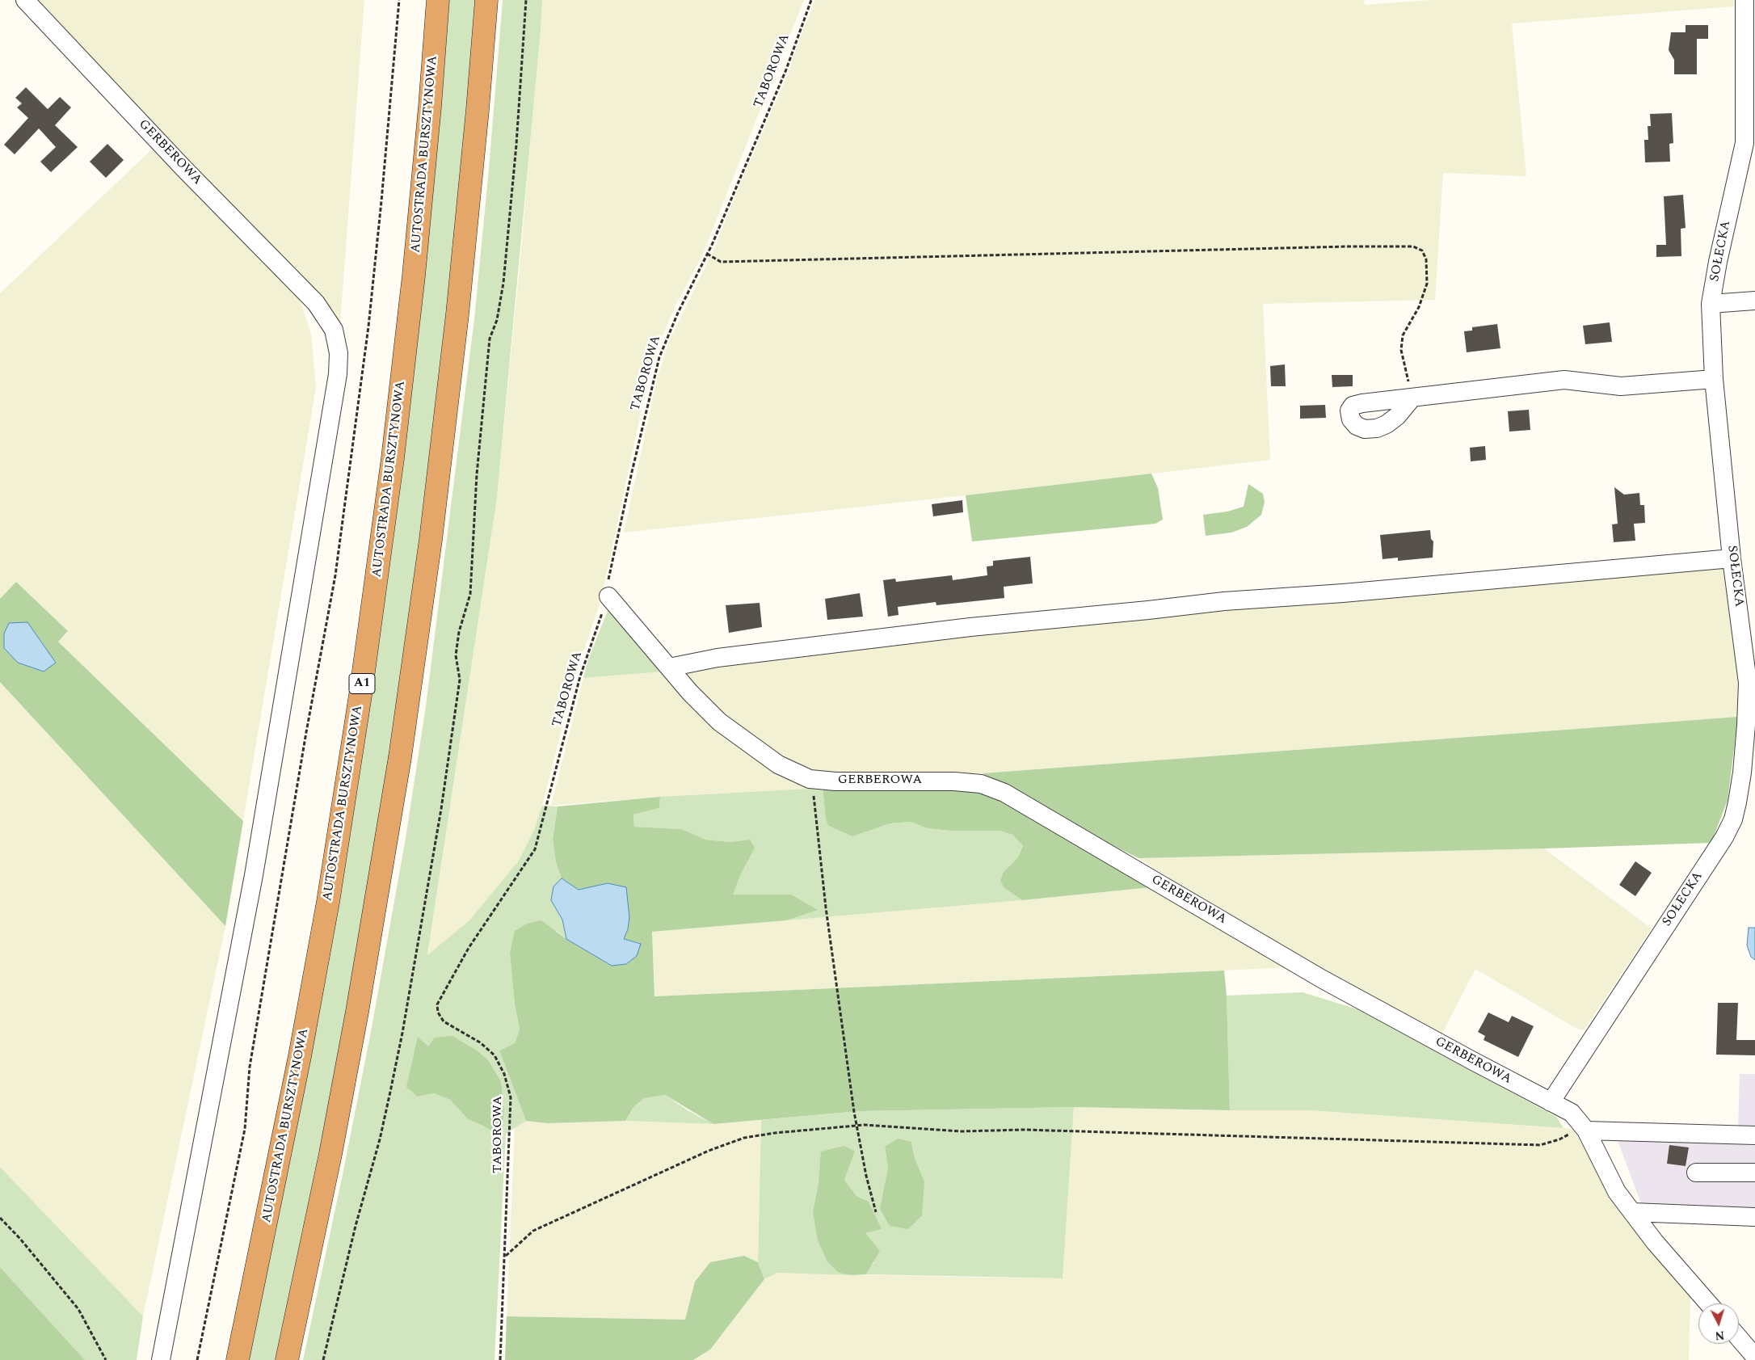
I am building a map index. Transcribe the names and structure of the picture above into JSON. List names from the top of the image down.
{
  "streets": {
    "highway": ["AUTOSTRADA BURSZTYNOWA", "A1"],
    "street": ["GERBEROWA", "SOŁECKA"],
    "path": ["TABOROWA"]
  },
  "crossings": [
    ["TABOROWA", "GERBEROWA"],
    ["GERBEROWA", "SOŁECKA"]
  ],
  "north": "bottom"
}
